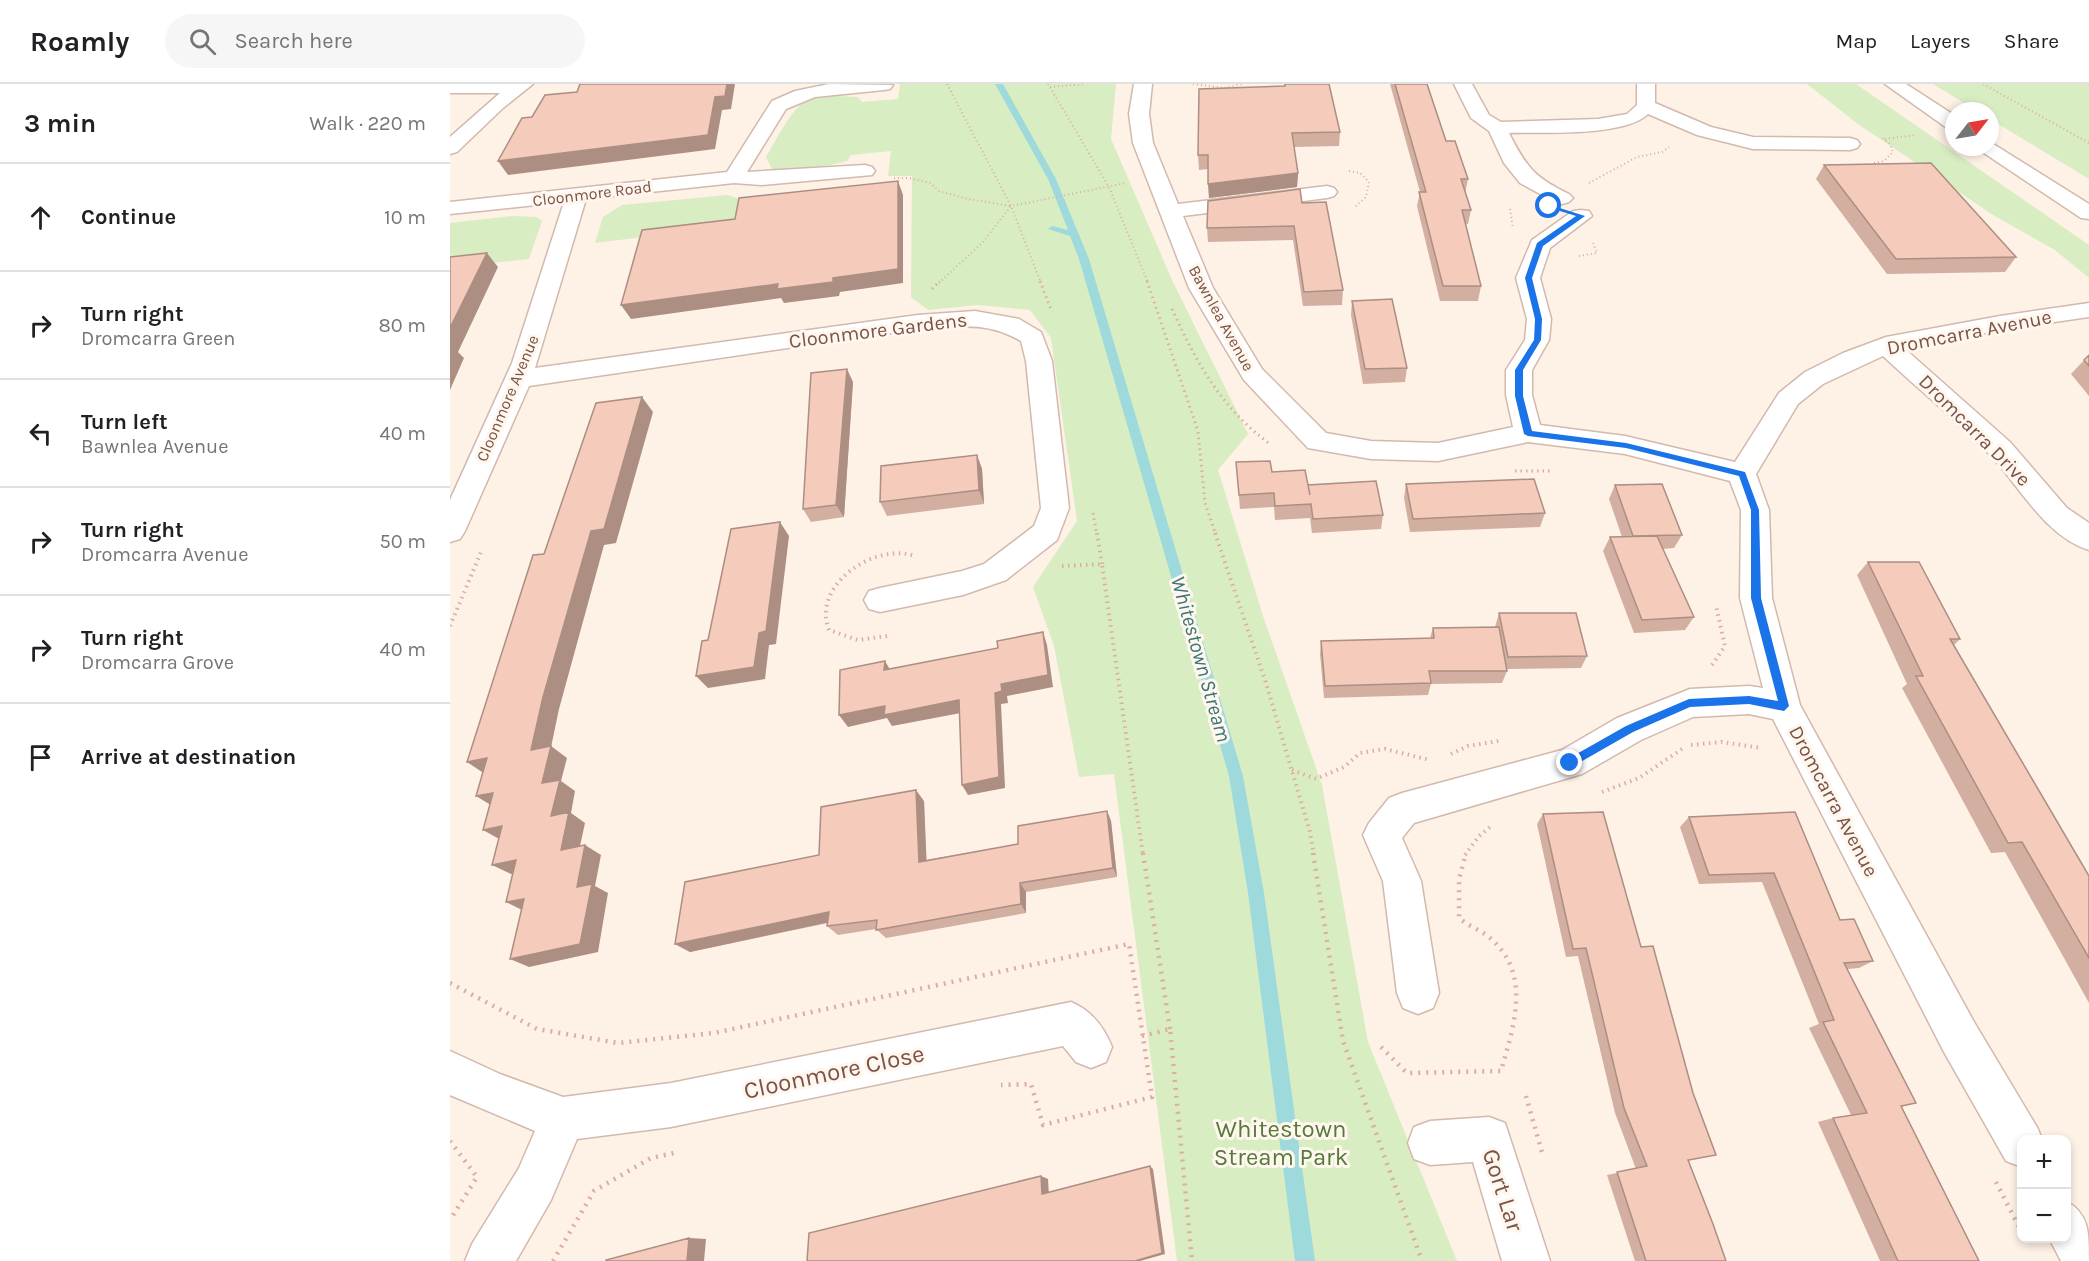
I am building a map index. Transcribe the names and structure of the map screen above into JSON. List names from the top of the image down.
{
  "streets": {
    "street": [
      "Cloonmore Road",
      "Bawnlea Avenue",
      "Cloonmore Gardens",
      "Dromcarra Avenue",
      "Cloonmore Avenue",
      "Dromcarra Drive",
      "Cloonmore Close",
      "Gort Lar"
    ]
  },
  "crossings": [
    ["Cloonmore Road", "Cloonmore Avenue"],
    ["Bawnlea Avenue", "Dromcarra Avenue"],
    ["Cloonmore Gardens", "Cloonmore Avenue"],
    ["Dromcarra Avenue", "Dromcarra Drive"]
  ],
  "water": ["Whitestown Stream"],
  "parks": ["Whitestown Stream Park"],
  "north": "top right",
  "page": {
    "header": "Roamly",
    "search": "Search here",
    "nav": ["Map", "Layers", "Share"],
    "heading": ["3 min", "Walk · 220 m"],
    "list": [
      ["Continue", "10 m"],
      ["Turn right", "Dromcarra Green", "80 m"],
      ["Turn left", "Bawnlea Avenue", "40 m"],
      ["Turn right", "Dromcarra Avenue", "50 m"],
      ["Turn right", "Dromcarra Grove", "40 m"],
      "Arrive at destination"
    ],
    "map_buttons": ["+", "−"]
  }
}
